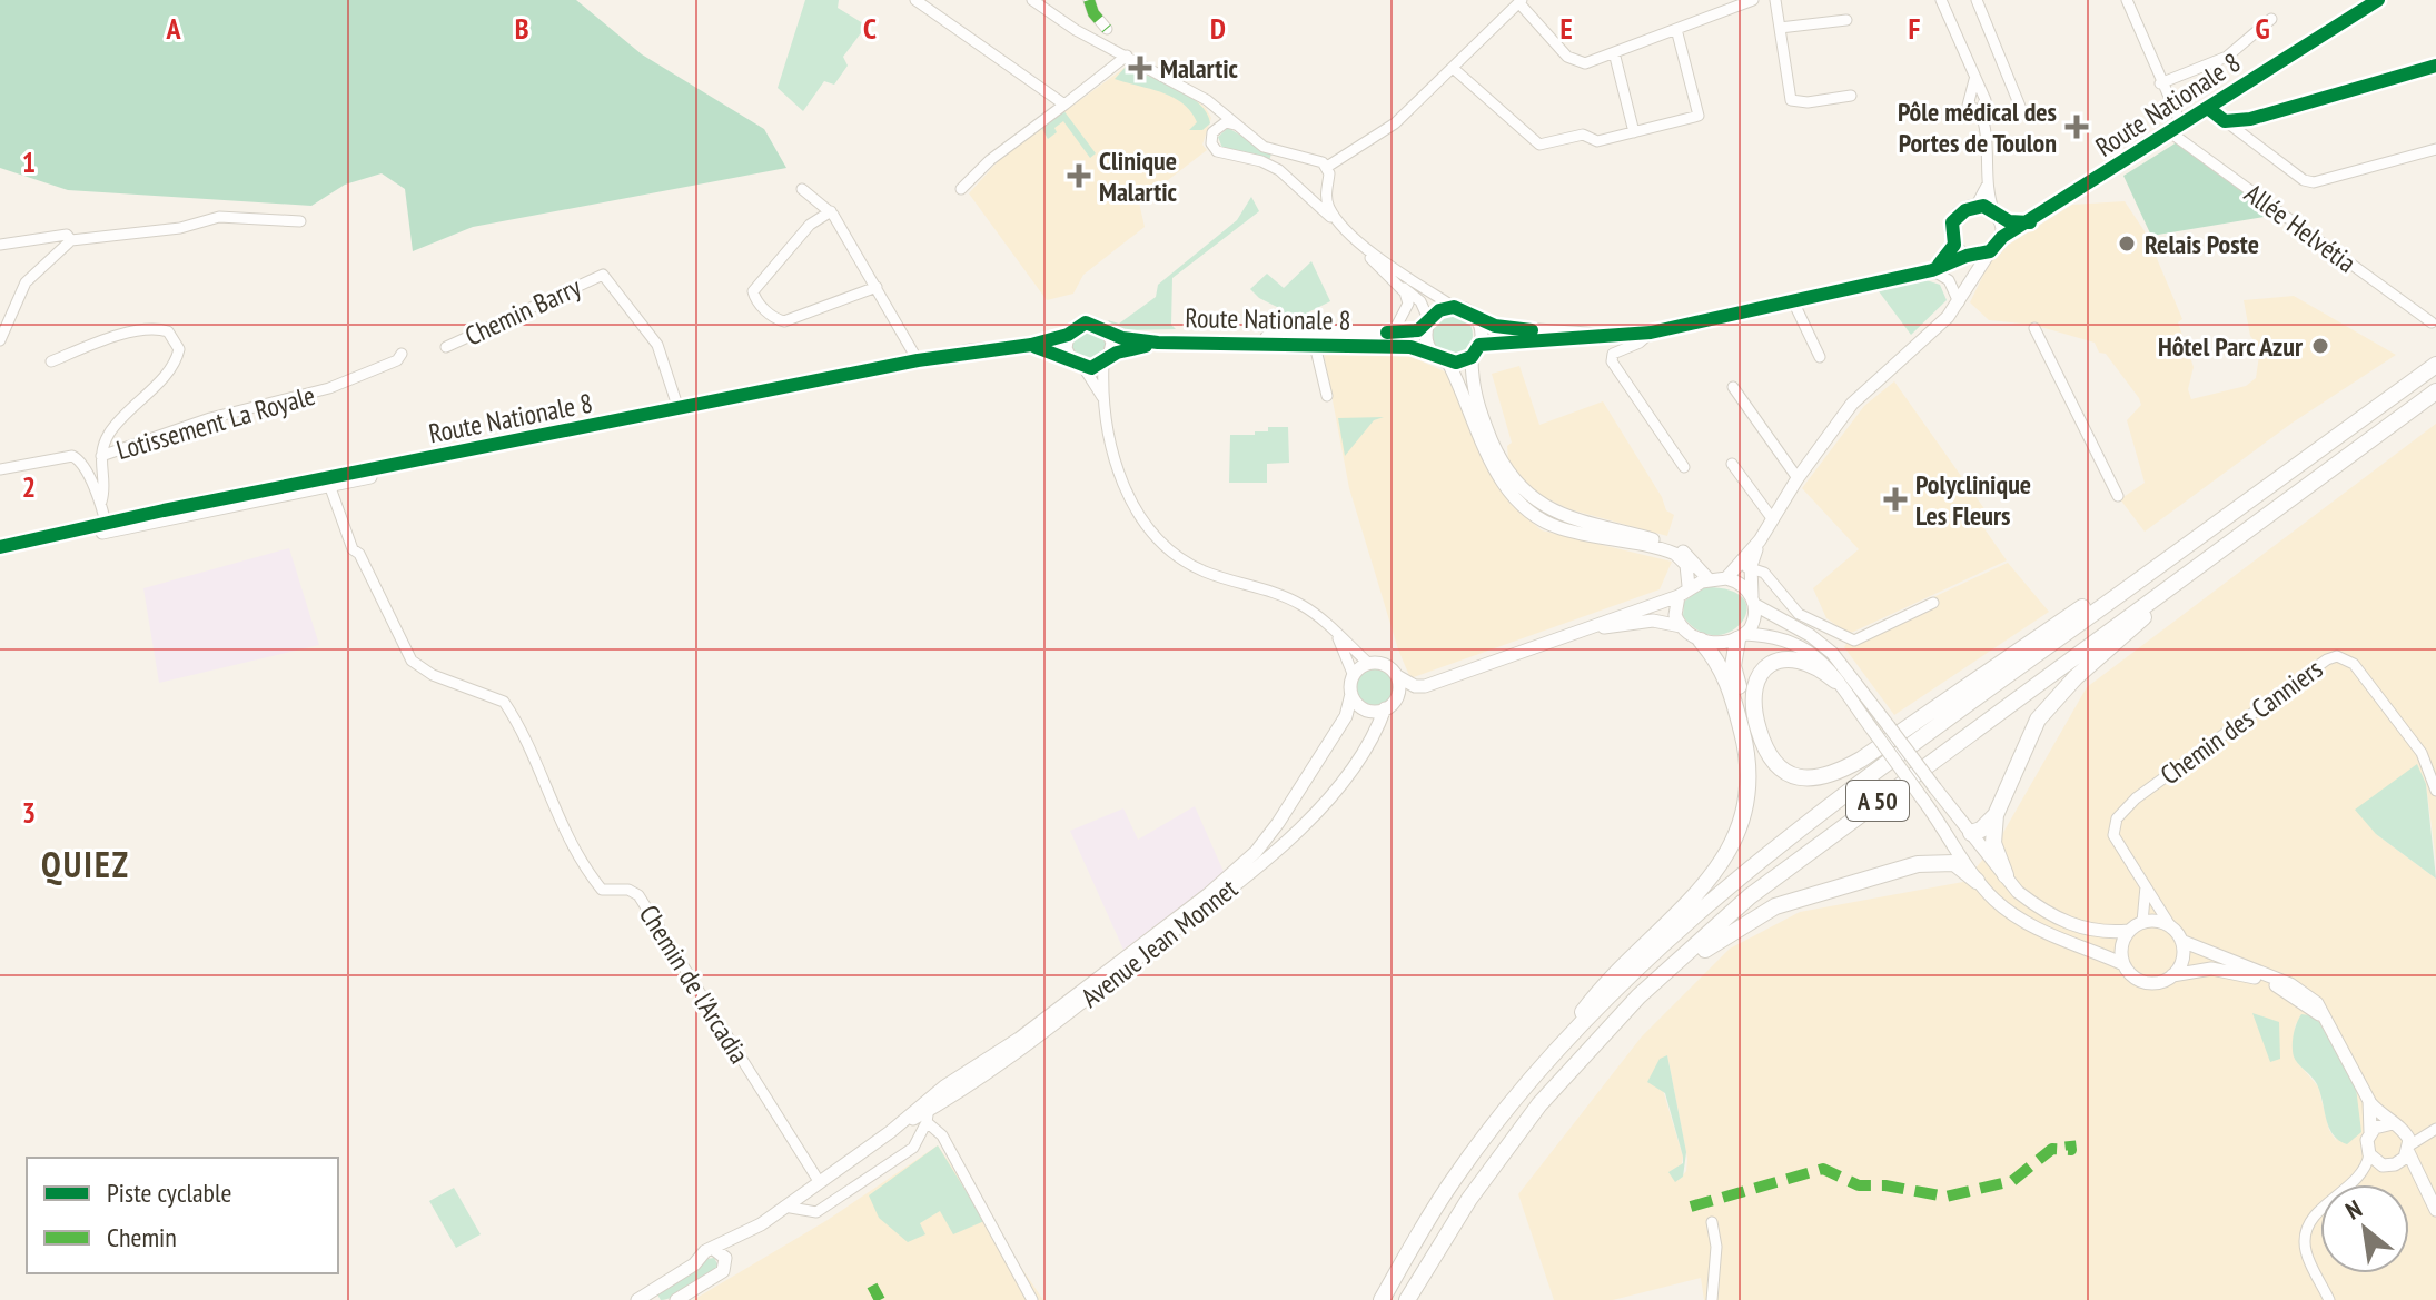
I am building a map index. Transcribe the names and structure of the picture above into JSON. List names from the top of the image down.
{
  "streets": {
    "highway": ["A 50"],
    "main road": ["Route Nationale 8", "Avenue Jean Monnet"],
    "street": [
      "Allée Helvétia",
      "Chemin Barry",
      "Lotissement La Royale",
      "Chemin des Canniers",
      "Chemin de l'Arcadia"
    ]
  },
  "crossings": [
    ["Route Nationale 8", "Allée Helvétia"],
    ["Route Nationale 8", "Chemin Barry"],
    ["Route Nationale 8", "Chemin de l'Arcadia"],
    ["Avenue Jean Monnet", "Chemin de l'Arcadia"]
  ],
  "districts": ["QUIEZ"],
  "places": {
    "health": [
      "Malartic",
      "Pôle médical des Portes de Toulon",
      "Clinique Malartic",
      "Polyclinique Les Fleurs"
    ],
    "other": ["Relais Poste", "Hôtel Parc Azur"]
  },
  "legend": ["Piste cyclable", "Chemin"],
  "north": "top left",
  "grid": {
    "columns": [
      "A",
      "B",
      "C",
      "D",
      "E",
      "F",
      "G"
    ],
    "rows": ["1", "2", "3"]
  }
}
